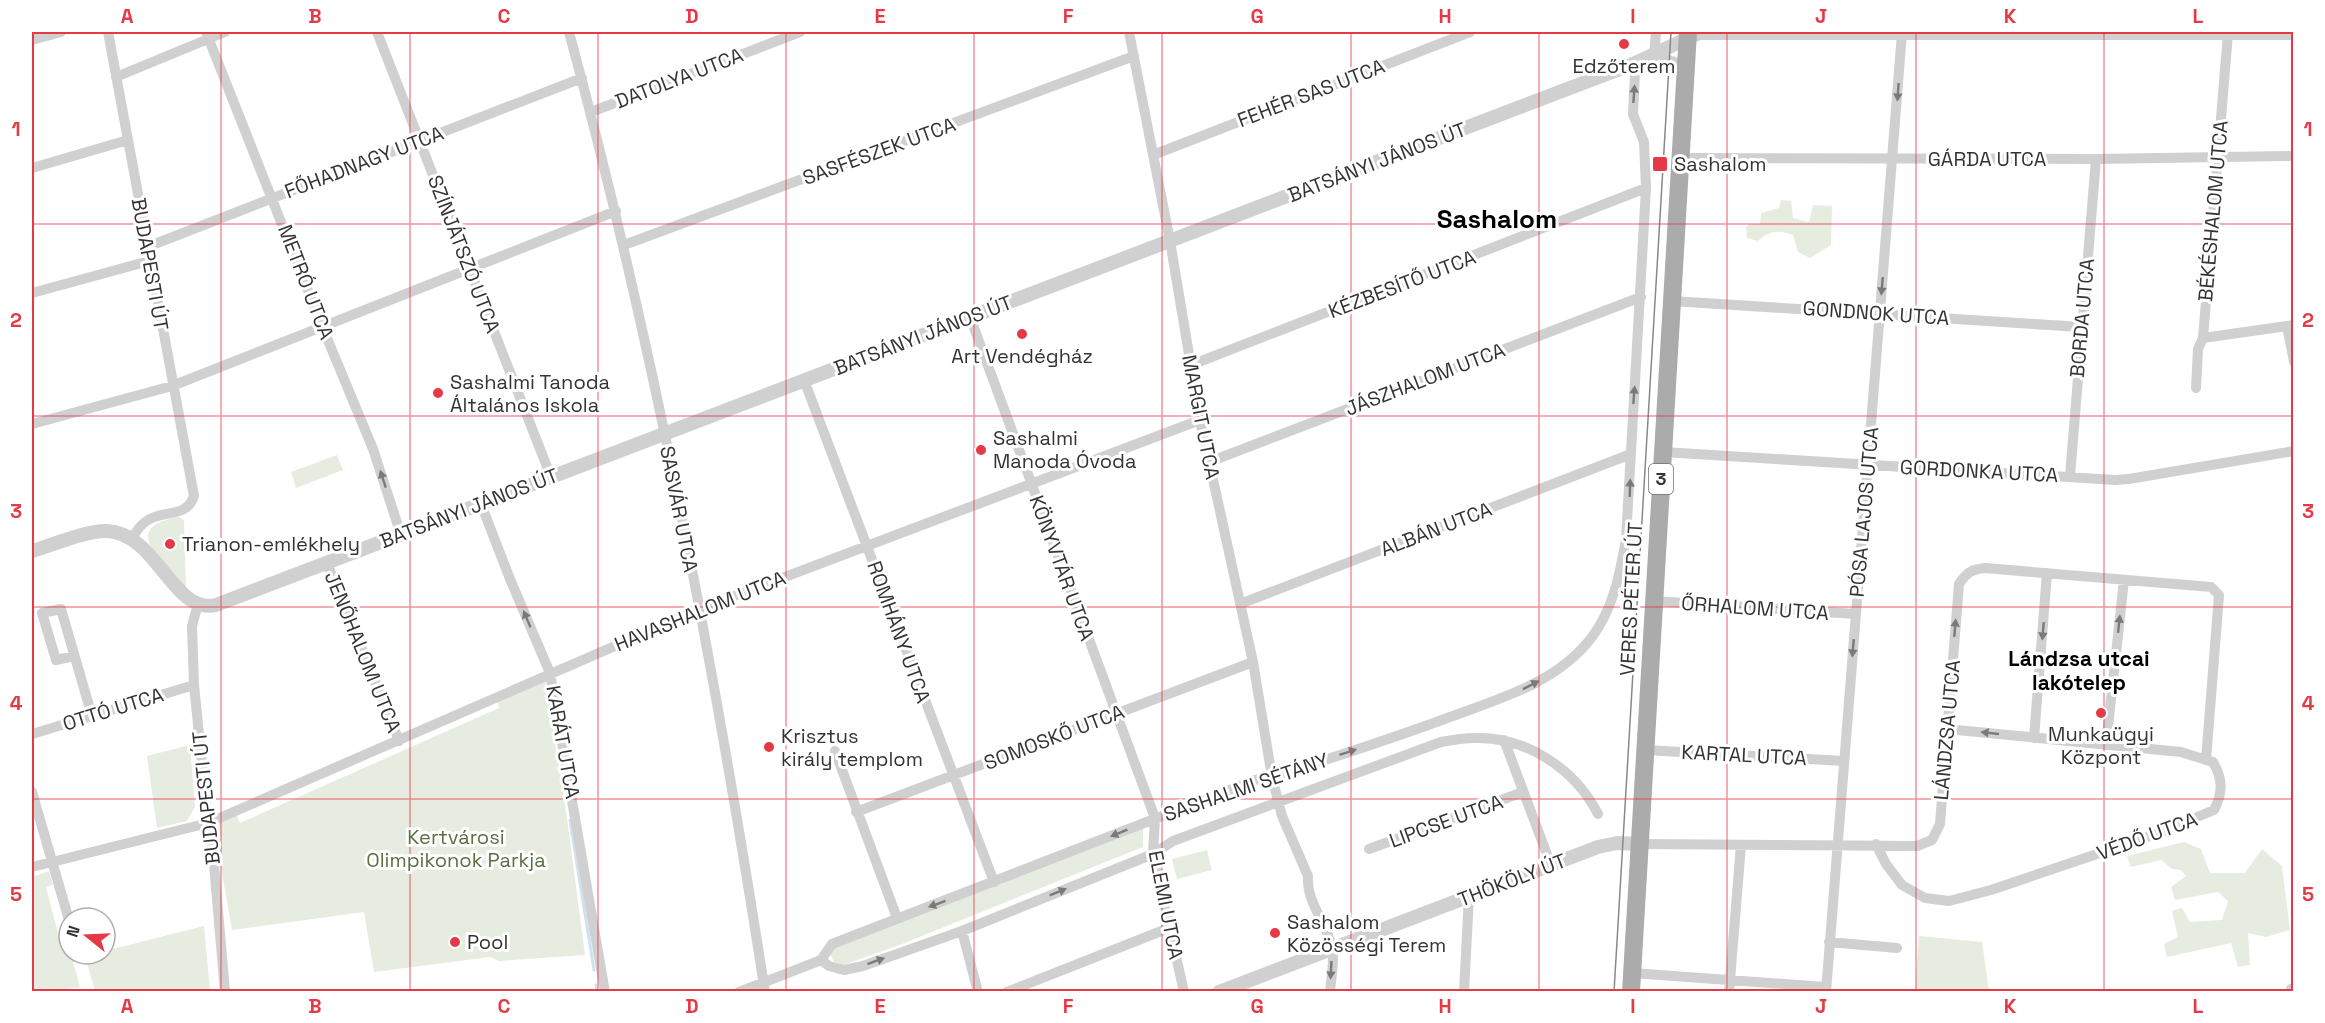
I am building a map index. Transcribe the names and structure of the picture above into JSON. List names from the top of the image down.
{
  "streets": {
    "main road": ["3", "VERES PÉTER ÚT"],
    "street": [
      "DATOLYA UTCA",
      "FEHÉR SAS UTCA",
      "SASFÉSZEK UTCA",
      "GÁRDA UTCA",
      "FŐHADNAGY UTCA",
      "BATSÁNYI JÁNOS ÚT",
      "BÉKÉSHALOM UTCA",
      "SZÍNJÁTSZÓ UTCA",
      "BUDAPESTI ÚT",
      "METRÓ UTCA",
      "KÉZBESÍTŐ UTCA",
      "GONDNOK UTCA",
      "BORDA UTCA",
      "JÁSZHALOM UTCA",
      "MARGIT UTCA",
      "GORDONKA UTCA",
      "SASVÁR UTCA",
      "PÓSA LAJOS UTCA",
      "ALBÁN UTCA",
      "KÖNYVTÁR UTCA",
      "ŐRHALOM UTCA",
      "HAVASHALOM UTCA",
      "ROMHÁNY UTCA",
      "JENŐHALOM UTCA",
      "OTTÓ UTCA",
      "LÁNDZSA UTCA",
      "SOMOSKŐ UTCA",
      "KARÁT UTCA",
      "KARTAL UTCA",
      "SASHALMI SÉTÁNY",
      "LIPCSE UTCA",
      "VÉDŐ UTCA",
      "THÖKÖLY ÚT",
      "ELEMI UTCA"
    ]
  },
  "crossings": [
    ["DATOLYA UTCA", "SASVÁR UTCA"],
    ["FEHÉR SAS UTCA", "MARGIT UTCA"],
    ["SASFÉSZEK UTCA", "MARGIT UTCA"],
    ["SASFÉSZEK UTCA", "SASVÁR UTCA"],
    ["GÁRDA UTCA", "BÉKÉSHALOM UTCA"],
    ["GÁRDA UTCA", "BORDA UTCA"],
    ["GÁRDA UTCA", "PÓSA LAJOS UTCA"],
    ["GÁRDA UTCA", "VERES PÉTER ÚT"],
    ["FŐHADNAGY UTCA", "SZÍNJÁTSZÓ UTCA"],
    ["FŐHADNAGY UTCA", "BUDAPESTI ÚT"],
    ["FŐHADNAGY UTCA", "METRÓ UTCA"],
    ["FŐHADNAGY UTCA", "SASVÁR UTCA"],
    ["BATSÁNYI JÁNOS ÚT", "SZÍNJÁTSZÓ UTCA"],
    ["BATSÁNYI JÁNOS ÚT", "BUDAPESTI ÚT"],
    ["BATSÁNYI JÁNOS ÚT", "METRÓ UTCA"],
    ["BATSÁNYI JÁNOS ÚT", "MARGIT UTCA"],
    ["BATSÁNYI JÁNOS ÚT", "SASVÁR UTCA"],
    ["BATSÁNYI JÁNOS ÚT", "KÖNYVTÁR UTCA"],
    ["BATSÁNYI JÁNOS ÚT", "VERES PÉTER ÚT"],
    ["BATSÁNYI JÁNOS ÚT", "ROMHÁNY UTCA"],
    ["BATSÁNYI JÁNOS ÚT", "JENŐHALOM UTCA"],
    ["BATSÁNYI JÁNOS ÚT", "KARÁT UTCA"],
    ["BUDAPESTI ÚT", "HAVASHALOM UTCA"],
    ["BUDAPESTI ÚT", "OTTÓ UTCA"],
    ["KÉZBESÍTŐ UTCA", "MARGIT UTCA"],
    ["KÉZBESÍTŐ UTCA", "VERES PÉTER ÚT"],
    ["GONDNOK UTCA", "BORDA UTCA"],
    ["GONDNOK UTCA", "PÓSA LAJOS UTCA"],
    ["GONDNOK UTCA", "VERES PÉTER ÚT"],
    ["BORDA UTCA", "GORDONKA UTCA"],
    ["JÁSZHALOM UTCA", "MARGIT UTCA"],
    ["JÁSZHALOM UTCA", "VERES PÉTER ÚT"],
    ["MARGIT UTCA", "ALBÁN UTCA"],
    ["MARGIT UTCA", "HAVASHALOM UTCA"],
    ["MARGIT UTCA", "SOMOSKŐ UTCA"],
    ["MARGIT UTCA", "SASHALMI SÉTÁNY"],
    ["MARGIT UTCA", "THÖKÖLY ÚT"],
    ["GORDONKA UTCA", "PÓSA LAJOS UTCA"],
    ["GORDONKA UTCA", "VERES PÉTER ÚT"],
    ["SASVÁR UTCA", "HAVASHALOM UTCA"],
    ["SASVÁR UTCA", "SASHALMI SÉTÁNY"],
    ["PÓSA LAJOS UTCA", "ŐRHALOM UTCA"],
    ["PÓSA LAJOS UTCA", "LÁNDZSA UTCA"],
    ["PÓSA LAJOS UTCA", "KARTAL UTCA"],
    ["ALBÁN UTCA", "VERES PÉTER ÚT"],
    ["KÖNYVTÁR UTCA", "HAVASHALOM UTCA"],
    ["KÖNYVTÁR UTCA", "SOMOSKŐ UTCA"],
    ["KÖNYVTÁR UTCA", "SASHALMI SÉTÁNY"],
    ["KÖNYVTÁR UTCA", "ELEMI UTCA"],
    ["VERES PÉTER ÚT", "ŐRHALOM UTCA"],
    ["VERES PÉTER ÚT", "LÁNDZSA UTCA"],
    ["VERES PÉTER ÚT", "KARTAL UTCA"],
    ["VERES PÉTER ÚT", "SASHALMI SÉTÁNY"],
    ["VERES PÉTER ÚT", "THÖKÖLY ÚT"],
    ["HAVASHALOM UTCA", "ROMHÁNY UTCA"],
    ["HAVASHALOM UTCA", "JENŐHALOM UTCA"],
    ["HAVASHALOM UTCA", "KARÁT UTCA"],
    ["ROMHÁNY UTCA", "SOMOSKŐ UTCA"],
    ["ROMHÁNY UTCA", "SASHALMI SÉTÁNY"],
    ["LÁNDZSA UTCA", "VÉDŐ UTCA"],
    ["LÁNDZSA UTCA", "THÖKÖLY ÚT"],
    ["SASHALMI SÉTÁNY", "ELEMI UTCA"]
  ],
  "one_way": ["METRÓ UTCA", "PÓSA LAJOS UTCA", "KARÁT UTCA"],
  "districts": ["Sashalom", "Lándzsa utcai lakótelep"],
  "parks": ["Kertvárosi Olimpikonok Parkja"],
  "places": {
    "other": [
      "Edzőterem",
      "Art Vendégház",
      "Sashalmi Tanoda Általános Iskola",
      "Sashalmi Manoda Óvoda",
      "Trianon-emlékhely",
      "Munkaügyi Központ",
      "Krisztus király templom",
      "Sashalom Közösségi Terem",
      "Pool"
    ],
    "transit": ["Sashalom"]
  },
  "north": "left",
  "grid": {
    "columns": [
      "A",
      "B",
      "C",
      "D",
      "E",
      "F",
      "G",
      "H",
      "I",
      "J",
      "K",
      "L"
    ],
    "rows": [
      "1",
      "2",
      "3",
      "4",
      "5"
    ]
  }
}
